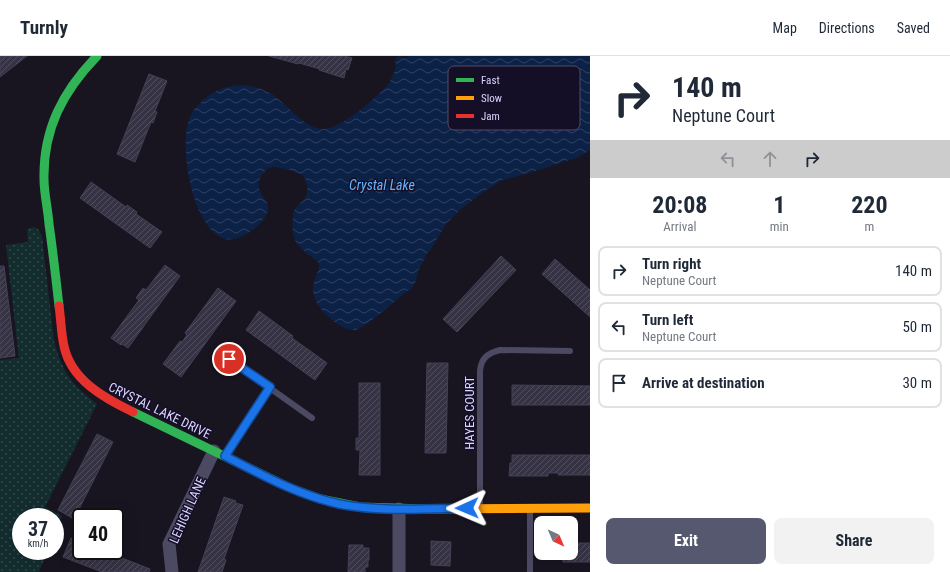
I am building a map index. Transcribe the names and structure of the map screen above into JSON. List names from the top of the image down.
{
  "streets": {
    "street": ["CRYSTAL LAKE DRIVE", "LEHIGH LANE"],
    "lane": ["HAYES COURT"]
  },
  "crossings": [
    ["CRYSTAL LAKE DRIVE", "HAYES COURT"],
    ["CRYSTAL LAKE DRIVE", "LEHIGH LANE"]
  ],
  "water": ["Crystal Lake"],
  "legend": ["Fast", "Slow", "Jam"],
  "north": "bottom right",
  "page": {
    "header": "Turnly",
    "nav": ["Map", "Directions", "Saved"],
    "turn": ["140 m", "Neptune Court"],
    "eta": [
      "20:08",
      "Arrival",
      "1",
      "min",
      "220",
      "m"
    ],
    "list": [
      {
        "name": "Turn right",
        "note": "Neptune Court",
        "value": "140 m"
      },
      {
        "name": "Turn left",
        "note": "Neptune Court",
        "value": "50 m"
      },
      {
        "name": "Arrive at destination",
        "value": "30 m"
      }
    ],
    "speed": "37 km/h",
    "limit": "40",
    "buttons": ["Exit", "Share"]
  }
}
